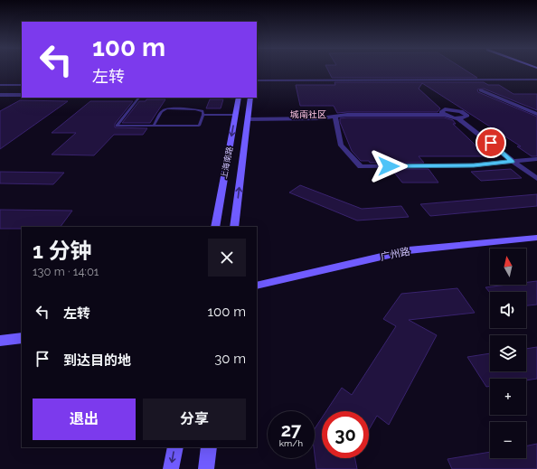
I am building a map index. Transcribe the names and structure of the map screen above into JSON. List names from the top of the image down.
{
  "streets": {
    "street": ["上海南路", "广州路"]
  },
  "districts": ["城南社区"],
  "north": "top",
  "page": {
    "turn": ["100 m", "左转"],
    "heading": ["1 分钟", "130 m · 14:01"],
    "map_buttons": ["+", "−"],
    "list": [
      {
        "name": "左转",
        "value": "100 m"
      },
      {
        "name": "到达目的地",
        "value": "30 m"
      }
    ],
    "buttons": ["退出", "分享"],
    "speed": "27 km/h",
    "limit": "30"
  }
}
